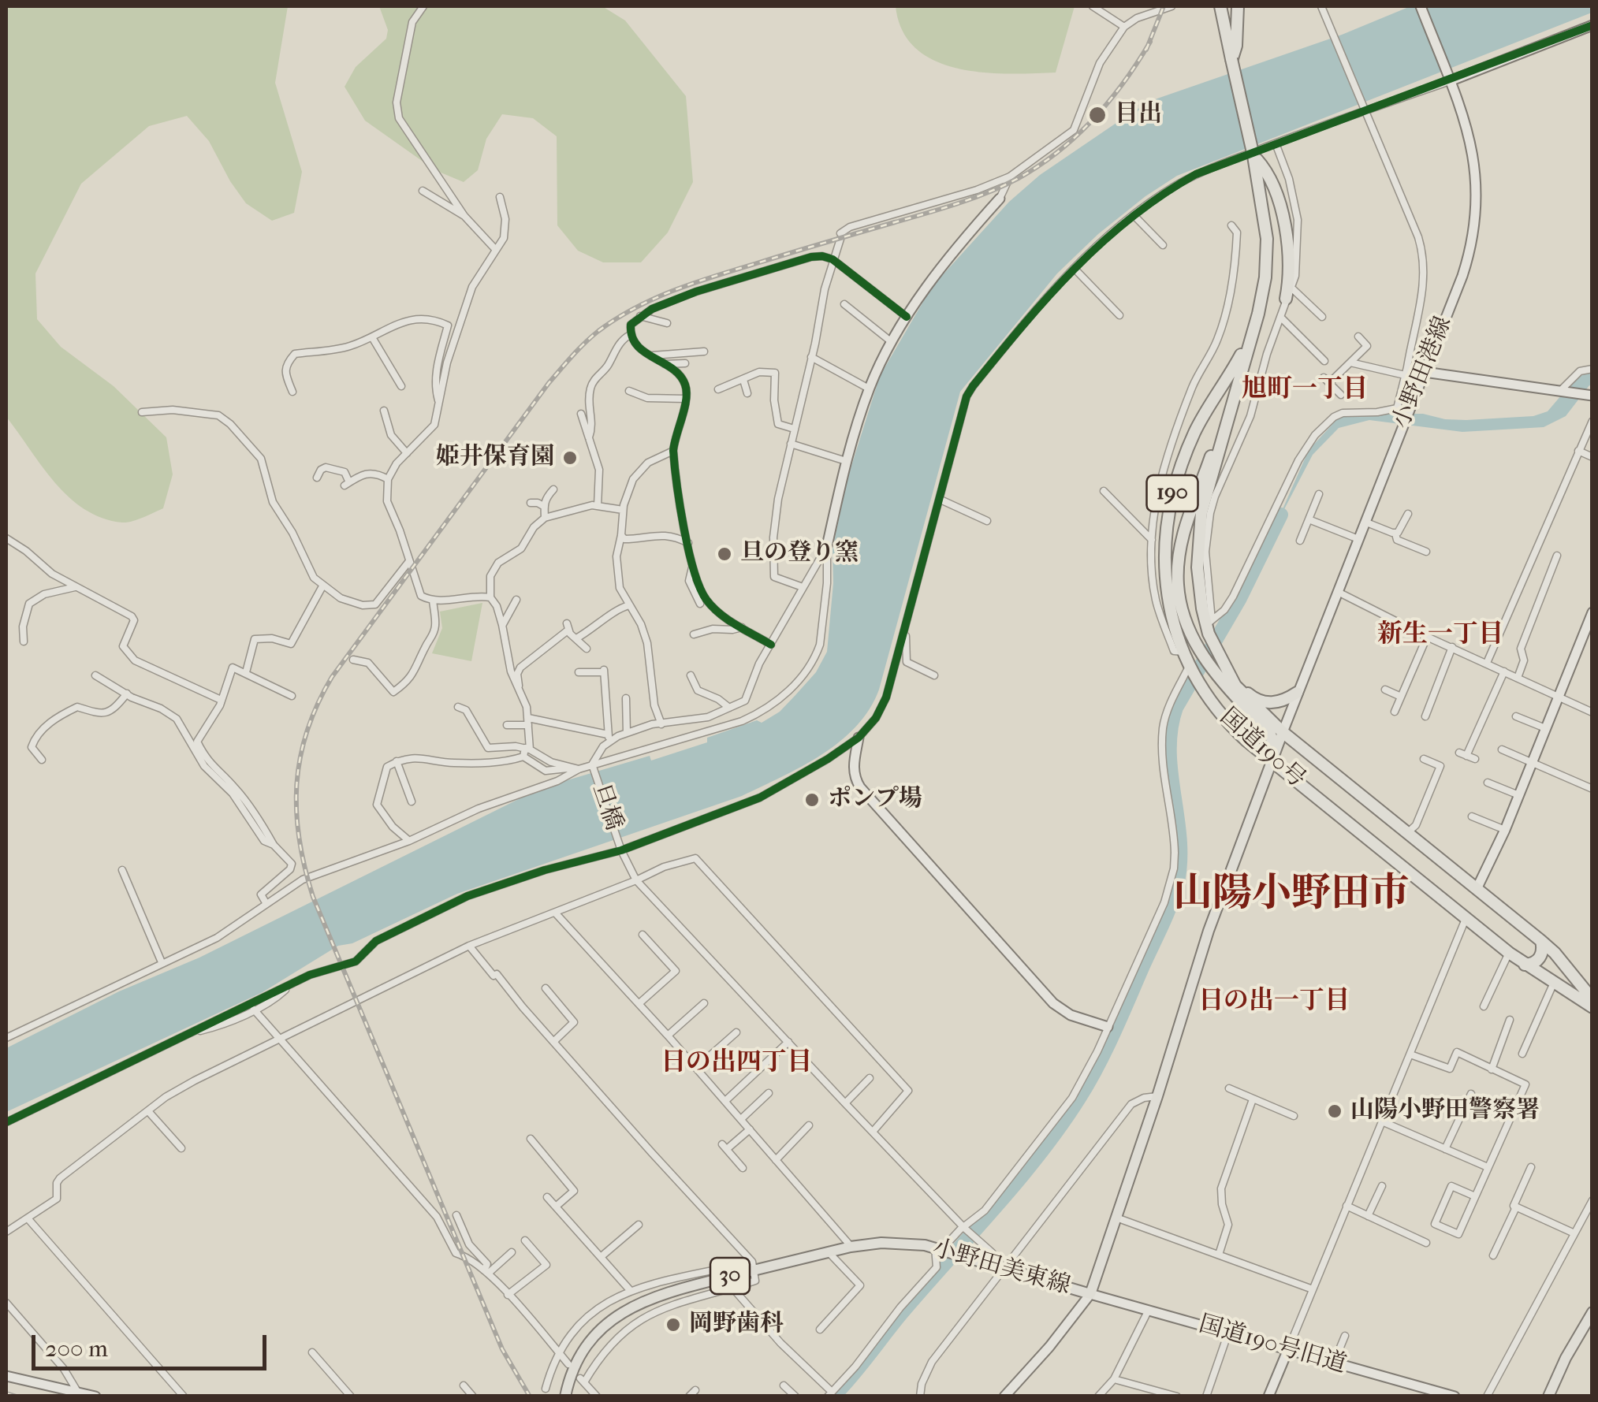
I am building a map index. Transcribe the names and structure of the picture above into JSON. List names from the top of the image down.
{
  "streets": {
    "highway": ["190", "国道190号"],
    "main road": ["小野田美東線", "30"],
    "street": ["小野田港線", "旦橋", "国道190号旧道"]
  },
  "crossings": [
    ["小野田港線", "国道190号"],
    ["小野田港線", "小野田美東線"],
    ["国道190号", "小野田美東線"],
    ["旦橋", "小野田美東線"],
    ["小野田美東線", "国道190号旧道"]
  ],
  "districts": [
    "旭町一丁目",
    "新生一丁目",
    "山陽小野田市",
    "日の出一丁目",
    "日の出四丁目"
  ],
  "places": [
    "目出",
    "姫井保育園",
    "旦の登り窯",
    "ポンプ場",
    "山陽小野田警察署",
    "岡野歯科"
  ],
  "scale_bar": "200 m"
}
